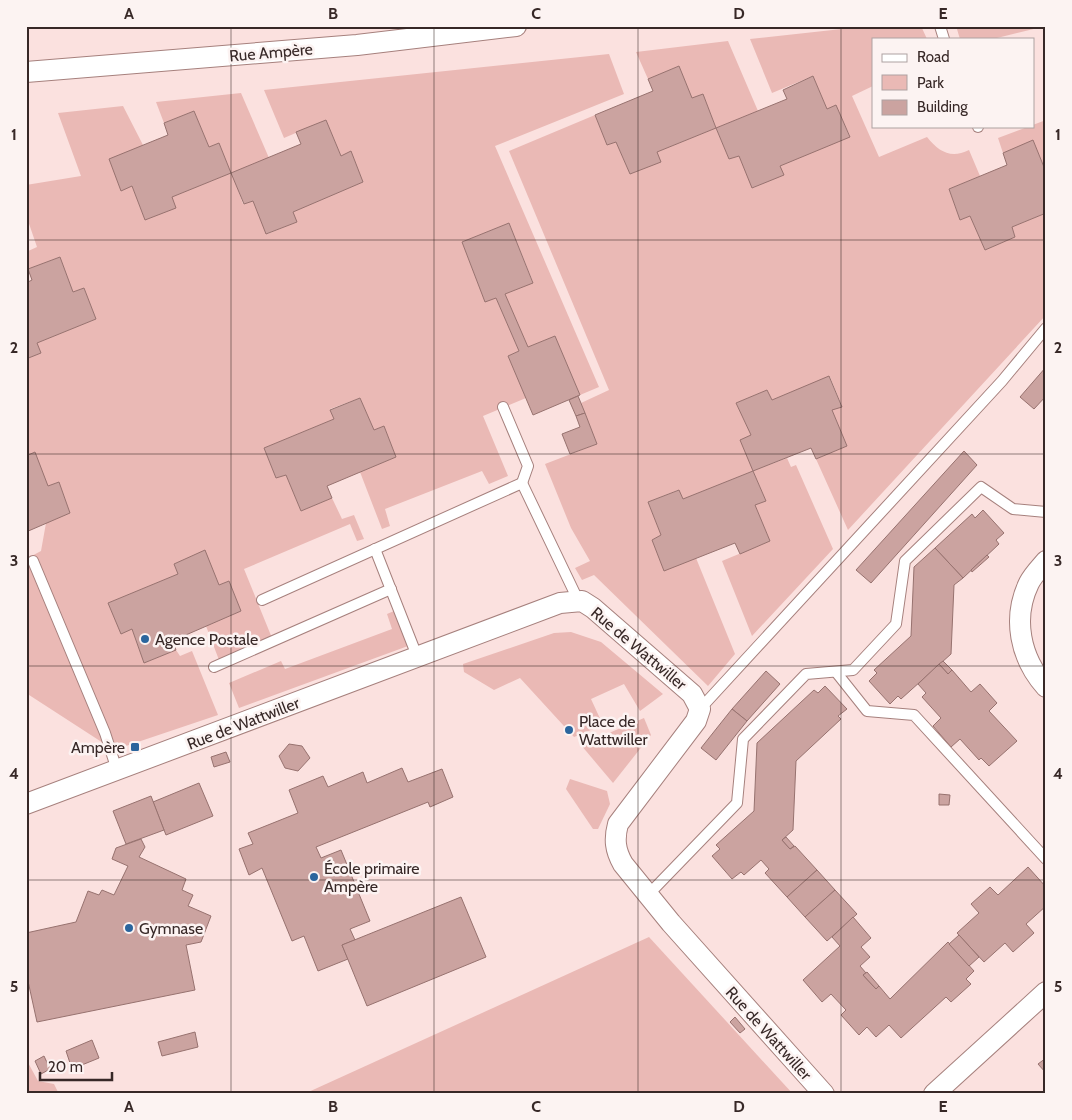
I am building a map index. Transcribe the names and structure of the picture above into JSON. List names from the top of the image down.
{
  "streets": {
    "street": ["Rue Ampère", "Rue de Wattwiller"]
  },
  "places": {
    "other": [
      "Agence Postale",
      "Place de Wattwiller",
      "École primaire Ampère",
      "Gymnase"
    ],
    "transit": ["Ampère"]
  },
  "legend": ["Road", "Park", "Building"],
  "scale_bar": "20 m",
  "grid": {
    "columns": [
      "A",
      "B",
      "C",
      "D",
      "E"
    ],
    "rows": [
      "1",
      "2",
      "3",
      "4",
      "5"
    ]
  }
}
